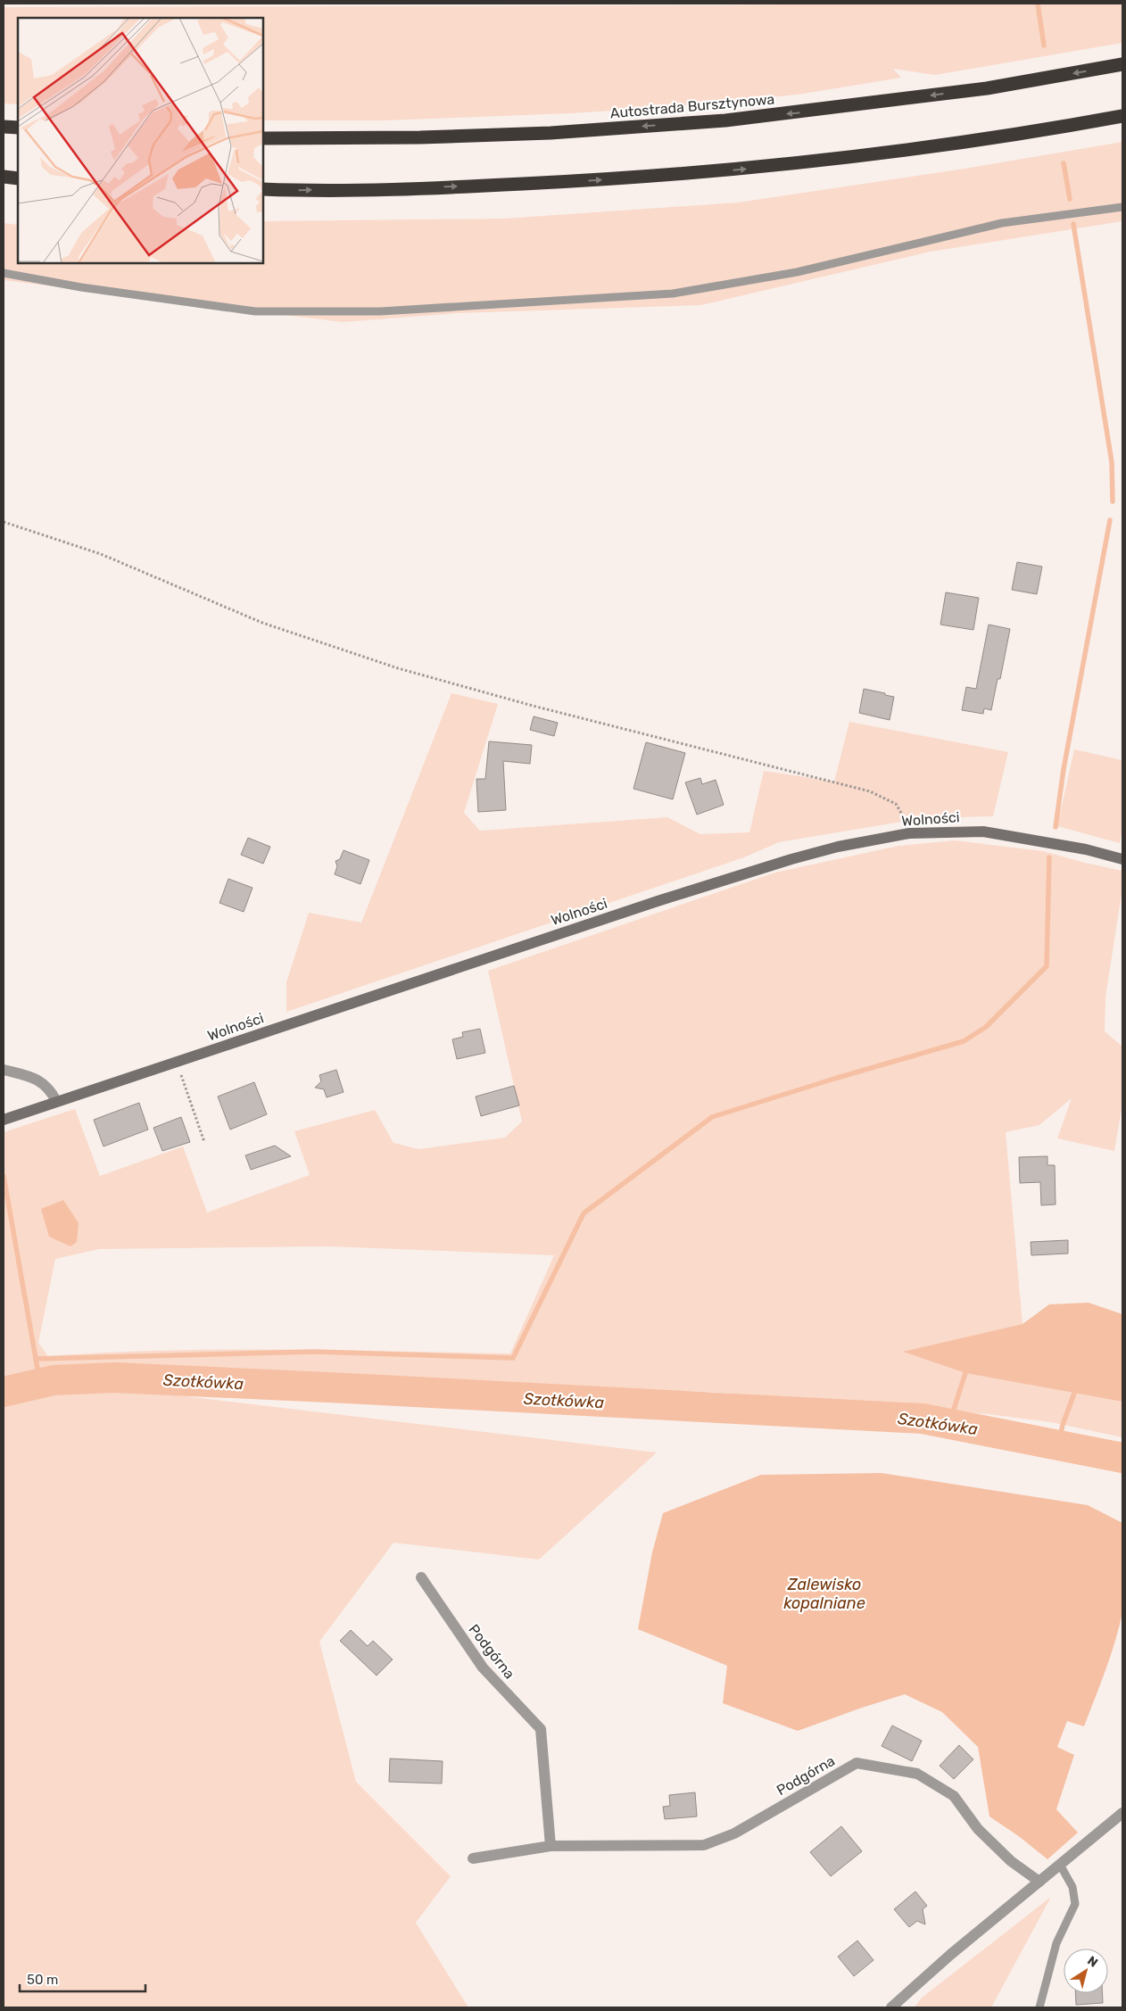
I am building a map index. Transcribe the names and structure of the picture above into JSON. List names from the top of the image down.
{
  "streets": {
    "highway": ["Autostrada Bursztynowa"],
    "main road": ["Wolności"],
    "street": ["Podgórna"]
  },
  "water": ["Szotkówka", "Zalewisko kopalniane"],
  "scale_bar": "50 m",
  "north": "top right"
}
